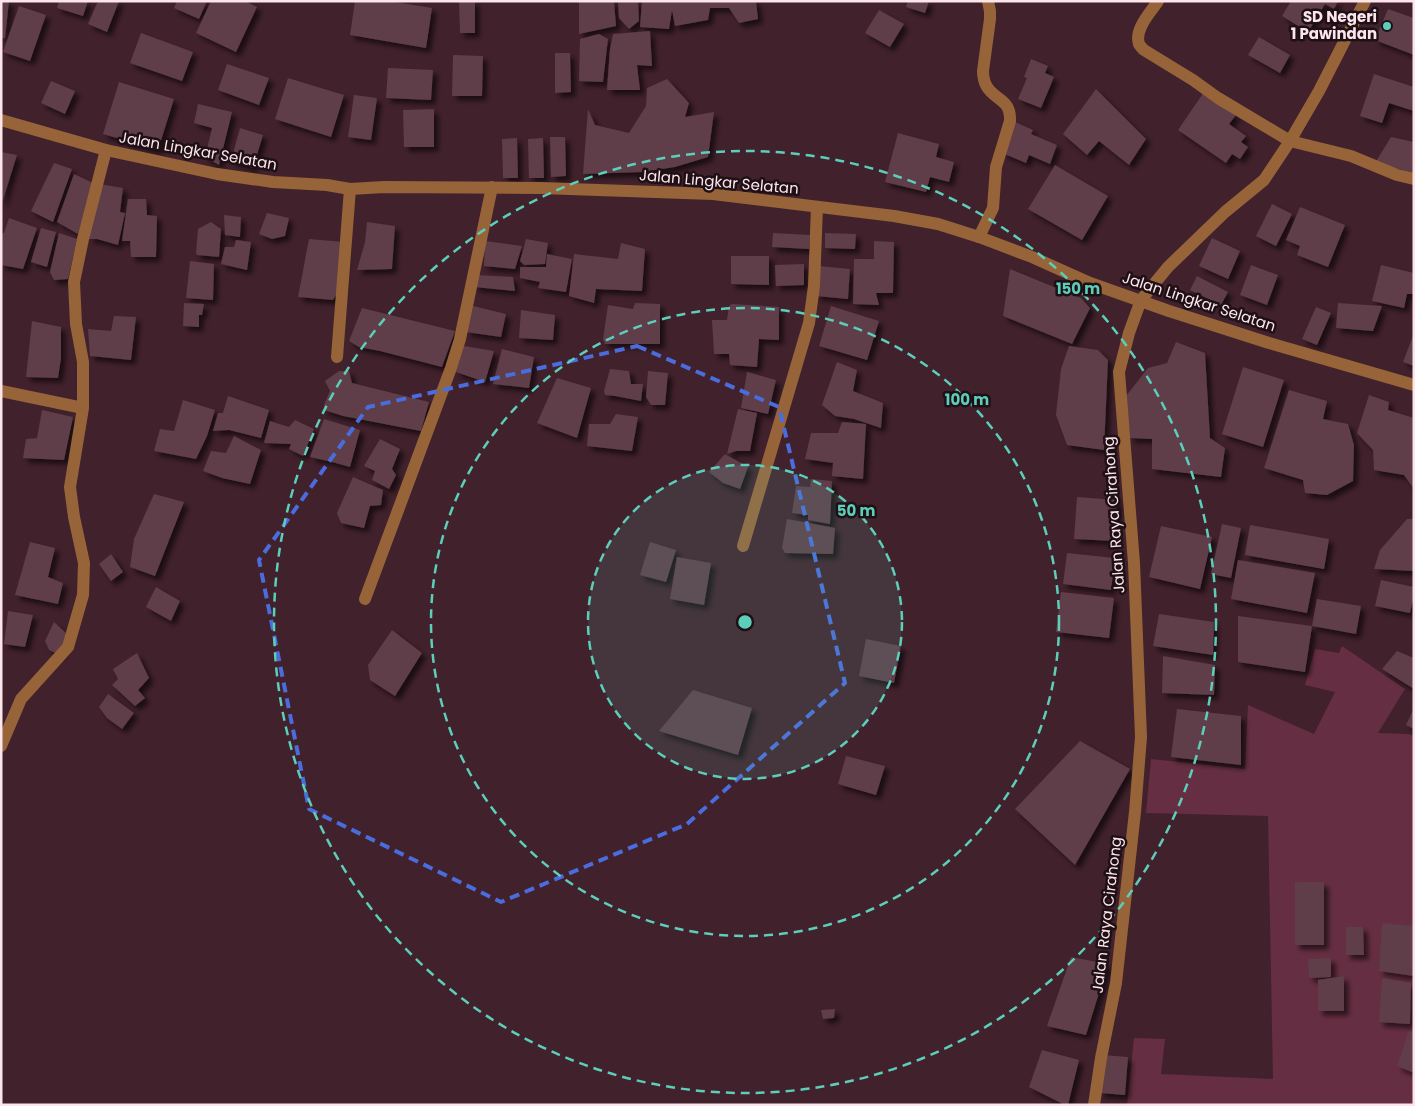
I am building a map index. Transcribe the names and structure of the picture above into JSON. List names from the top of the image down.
{
  "streets": {
    "street": ["Jalan Lingkar Selatan", "Jalan Raya Cirahong"]
  },
  "crossings": [
    ["Jalan Lingkar Selatan", "Jalan Raya Cirahong"]
  ],
  "places": ["SD Negeri 1 Pawindan"],
  "rings": ["150 m", "100 m", "50 m"]
}
